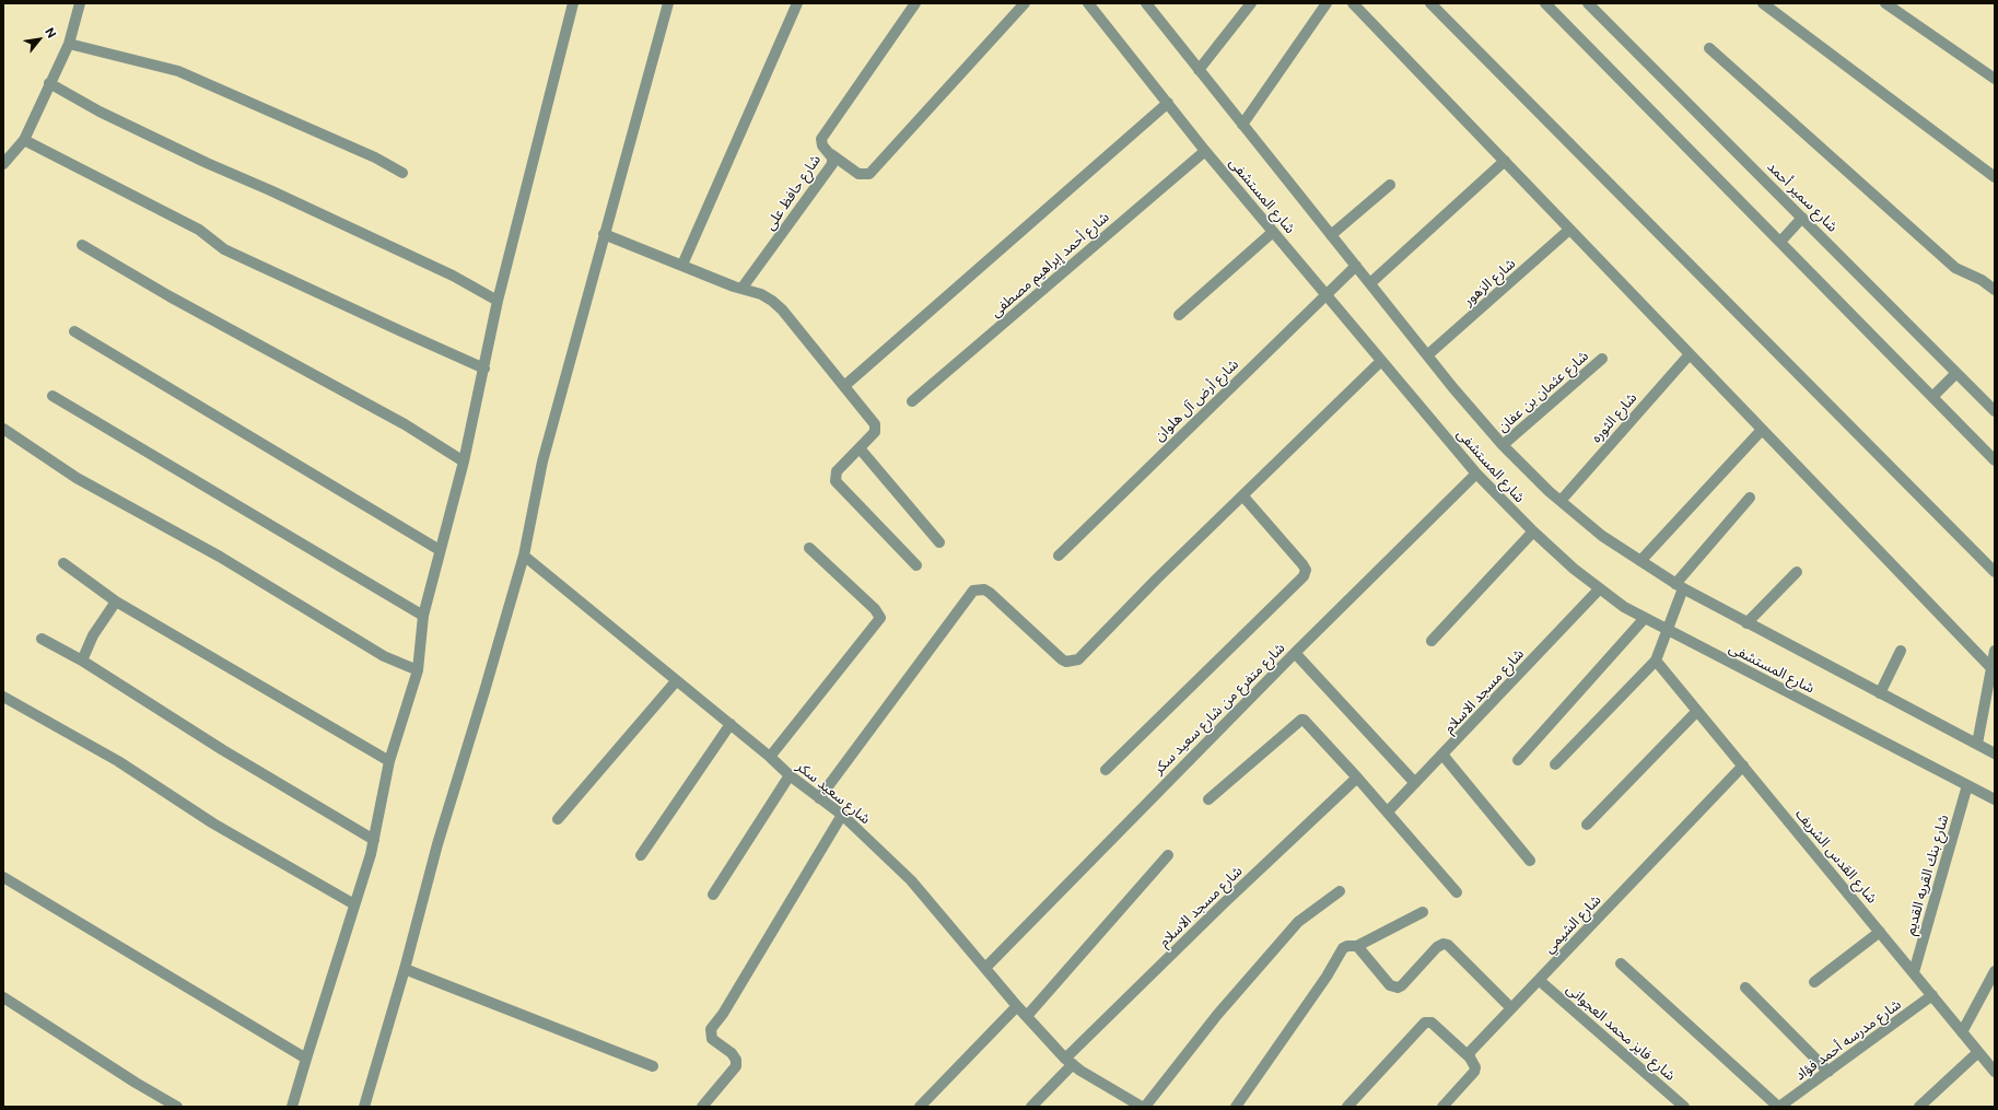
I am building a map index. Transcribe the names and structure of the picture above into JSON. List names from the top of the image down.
{
  "streets": {
    "street": [
      "شارع حافظ على",
      "شارع المستشفى",
      "شارع سمير أحمد",
      "شارع أحمد إبراهيم مصطفى",
      "شارع الزهور",
      "شارع عثمان بن عفان",
      "شارع أرض آل هلوان",
      "شارع الثوره",
      "شارع مسجد الاسلام",
      "شارع متفرع من شارع سعيد سكر",
      "شارع سعيد سكر",
      "شارع القدس الشريف",
      "شارع بنك القريه القديم",
      "شارع الشيمي",
      "شارع فايز محمد العجوانى",
      "شارع مدرسه أحمد فؤاد"
    ]
  },
  "crossings": [
    ["شارع المستشفى", "شارع أحمد إبراهيم مصطفى"],
    ["شارع المستشفى", "شارع الزهور"],
    ["شارع المستشفى", "شارع عثمان بن عفان"],
    ["شارع المستشفى", "شارع أرض آل هلوان"],
    ["شارع المستشفى", "شارع الثوره"],
    ["شارع المستشفى", "شارع مسجد الاسلام"],
    ["شارع المستشفى", "شارع متفرع من شارع سعيد سكر"],
    ["شارع المستشفى", "شارع بنك القريه القديم"],
    ["شارع مسجد الاسلام", "شارع سعيد سكر"],
    ["شارع متفرع من شارع سعيد سكر", "شارع سعيد سكر"],
    ["شارع القدس الشريف", "شارع بنك القريه القديم"],
    ["شارع القدس الشريف", "شارع الشيمي"],
    ["شارع القدس الشريف", "شارع مدرسه أحمد فؤاد"],
    ["شارع الشيمي", "شارع فايز محمد العجوانى"]
  ],
  "north": "top right"
}
